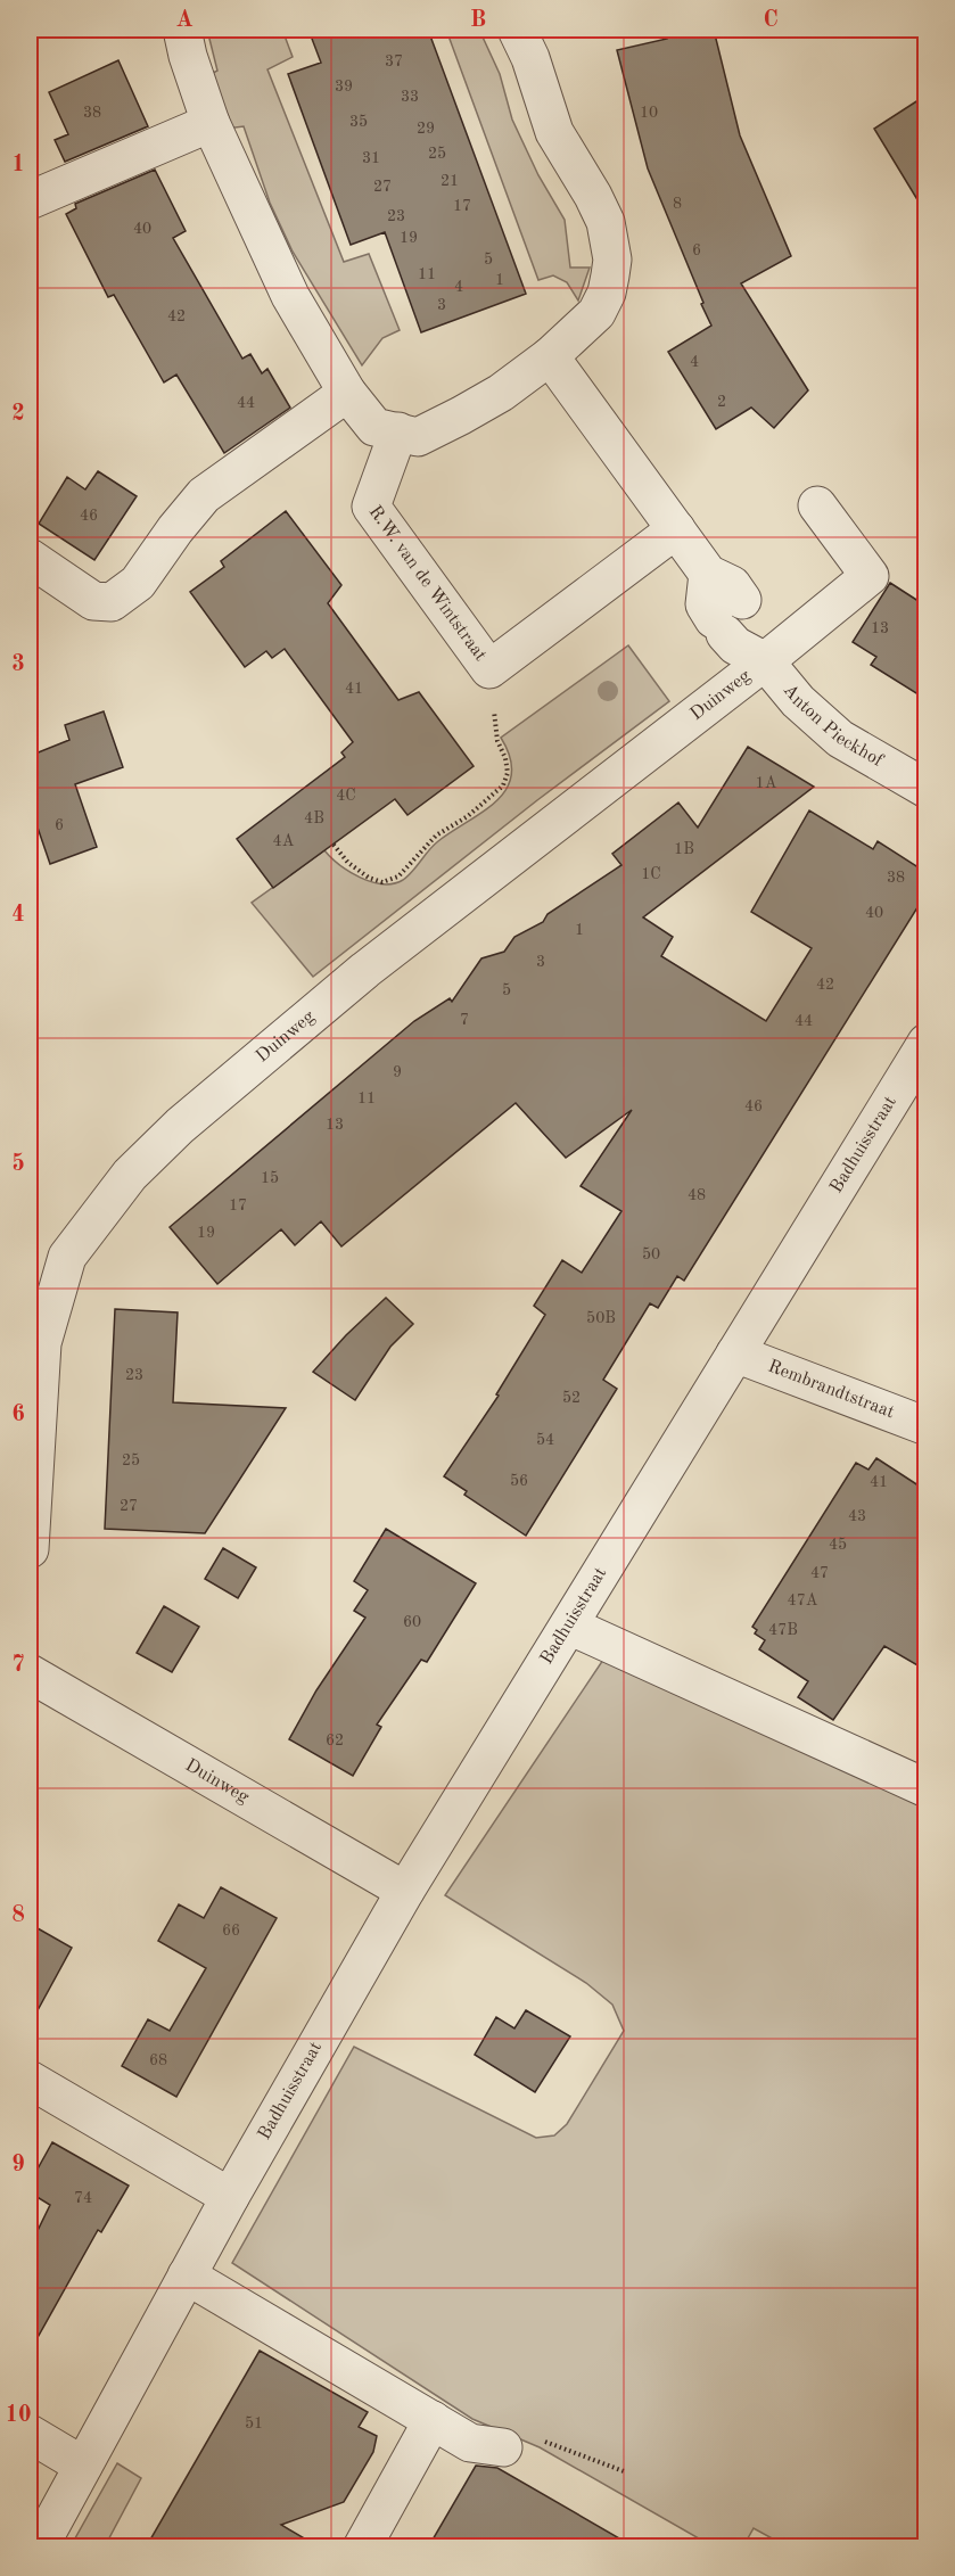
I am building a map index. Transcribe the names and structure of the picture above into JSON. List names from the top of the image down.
{
  "streets": {
    "street": [
      "R.W. van de Wintstraat",
      "Duinweg",
      "Anton Pieckhof",
      "Badhuisstraat",
      "Rembrandtstraat"
    ]
  },
  "crossings": [
    ["Duinweg", "Anton Pieckhof"],
    ["Duinweg", "Badhuisstraat"],
    ["Badhuisstraat", "Rembrandtstraat"]
  ],
  "house_numbers": [
    "37",
    "39",
    "33",
    "38",
    "10",
    "35",
    "29",
    "25",
    "31",
    "21",
    "27",
    "8",
    "17",
    "23",
    "40",
    "19",
    "6",
    "5",
    "11",
    "1",
    "4",
    "3",
    "42",
    "4",
    "2",
    "44",
    "46",
    "13",
    "41",
    "1A",
    "4C",
    "4B",
    "6",
    "4A",
    "1B",
    "1C",
    "38",
    "40",
    "1",
    "3",
    "42",
    "5",
    "7",
    "44",
    "9",
    "11",
    "46",
    "13",
    "15",
    "48",
    "17",
    "19",
    "50",
    "50B",
    "23",
    "52",
    "54",
    "25",
    "56",
    "41",
    "27",
    "43",
    "45",
    "47",
    "47A",
    "60",
    "47B",
    "62",
    "66",
    "68",
    "74",
    "51"
  ],
  "grid": {
    "columns": ["A", "B", "C"],
    "rows": [
      "1",
      "2",
      "3",
      "4",
      "5",
      "6",
      "7",
      "8",
      "9",
      "10"
    ]
  }
}
